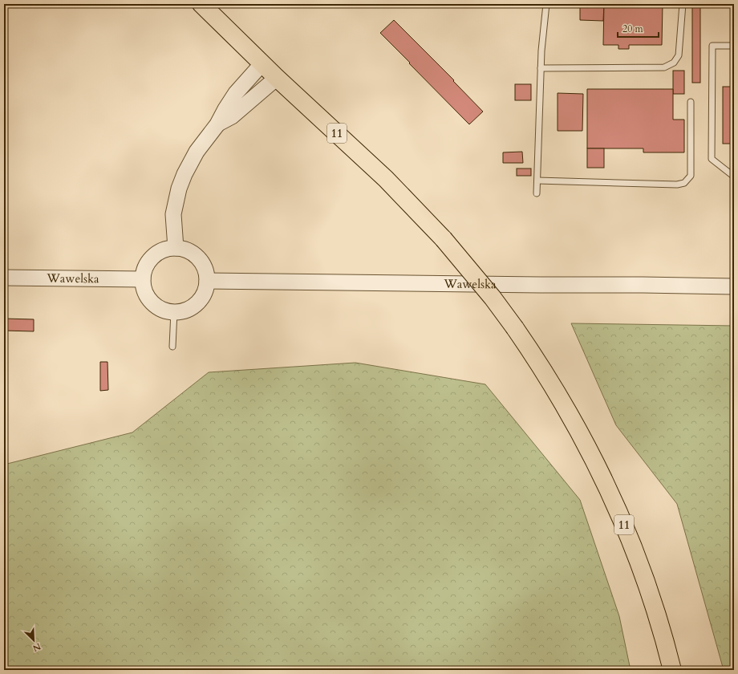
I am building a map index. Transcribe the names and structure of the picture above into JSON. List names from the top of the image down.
{
  "streets": {
    "highway": ["11"],
    "street": ["Wawelska"]
  },
  "scale_bar": "20 m",
  "north": "bottom right"
}
